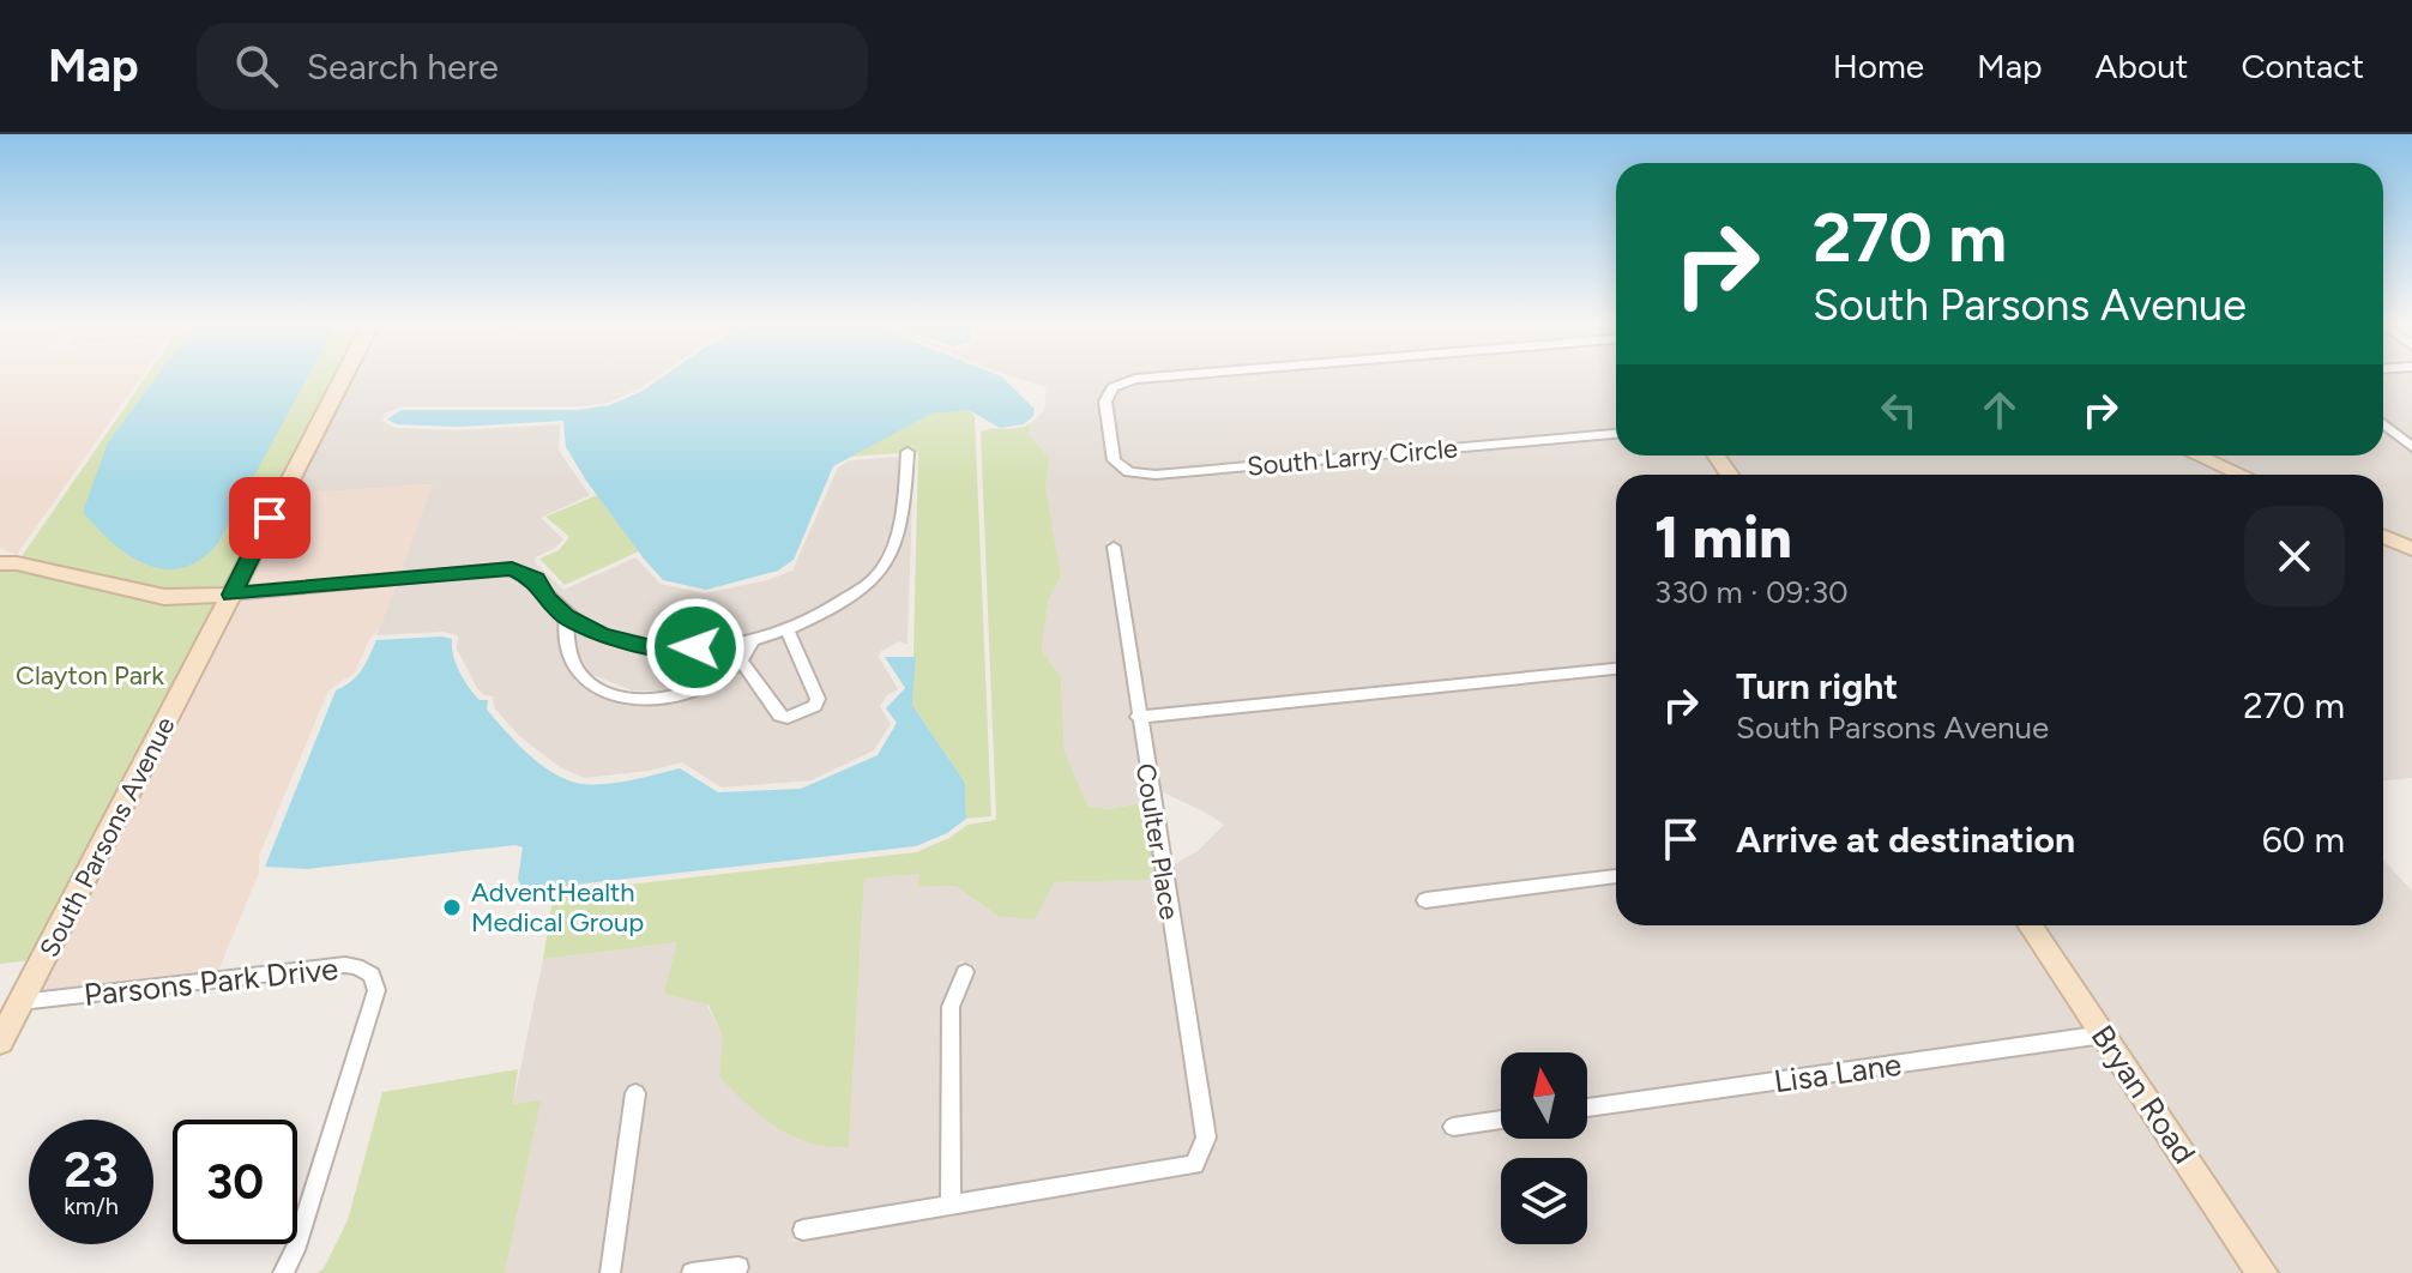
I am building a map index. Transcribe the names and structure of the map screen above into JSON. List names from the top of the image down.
{
  "streets": {
    "street": [
      "South Larry Circle",
      "South Parsons Avenue",
      "Coulter Place",
      "Parsons Park Drive",
      "Lisa Lane",
      "Bryan Road"
    ]
  },
  "crossings": [
    ["South Parsons Avenue", "Parsons Park Drive"],
    ["Lisa Lane", "Bryan Road"]
  ],
  "parks": ["Clayton Park"],
  "places": ["AdventHealth Medical Group"],
  "north": "top",
  "page": {
    "header": "Map",
    "search": "Search here",
    "nav": [
      "Home",
      "Map",
      "About",
      "Contact"
    ],
    "turn": ["270 m", "South Parsons Avenue"],
    "heading": ["1 min", "330 m · 09:30"],
    "list": [
      {
        "name": "Turn right",
        "note": "South Parsons Avenue",
        "value": "270 m"
      },
      {
        "name": "Arrive at destination",
        "value": "60 m"
      }
    ],
    "speed": "23 km/h",
    "limit": "30"
  }
}
